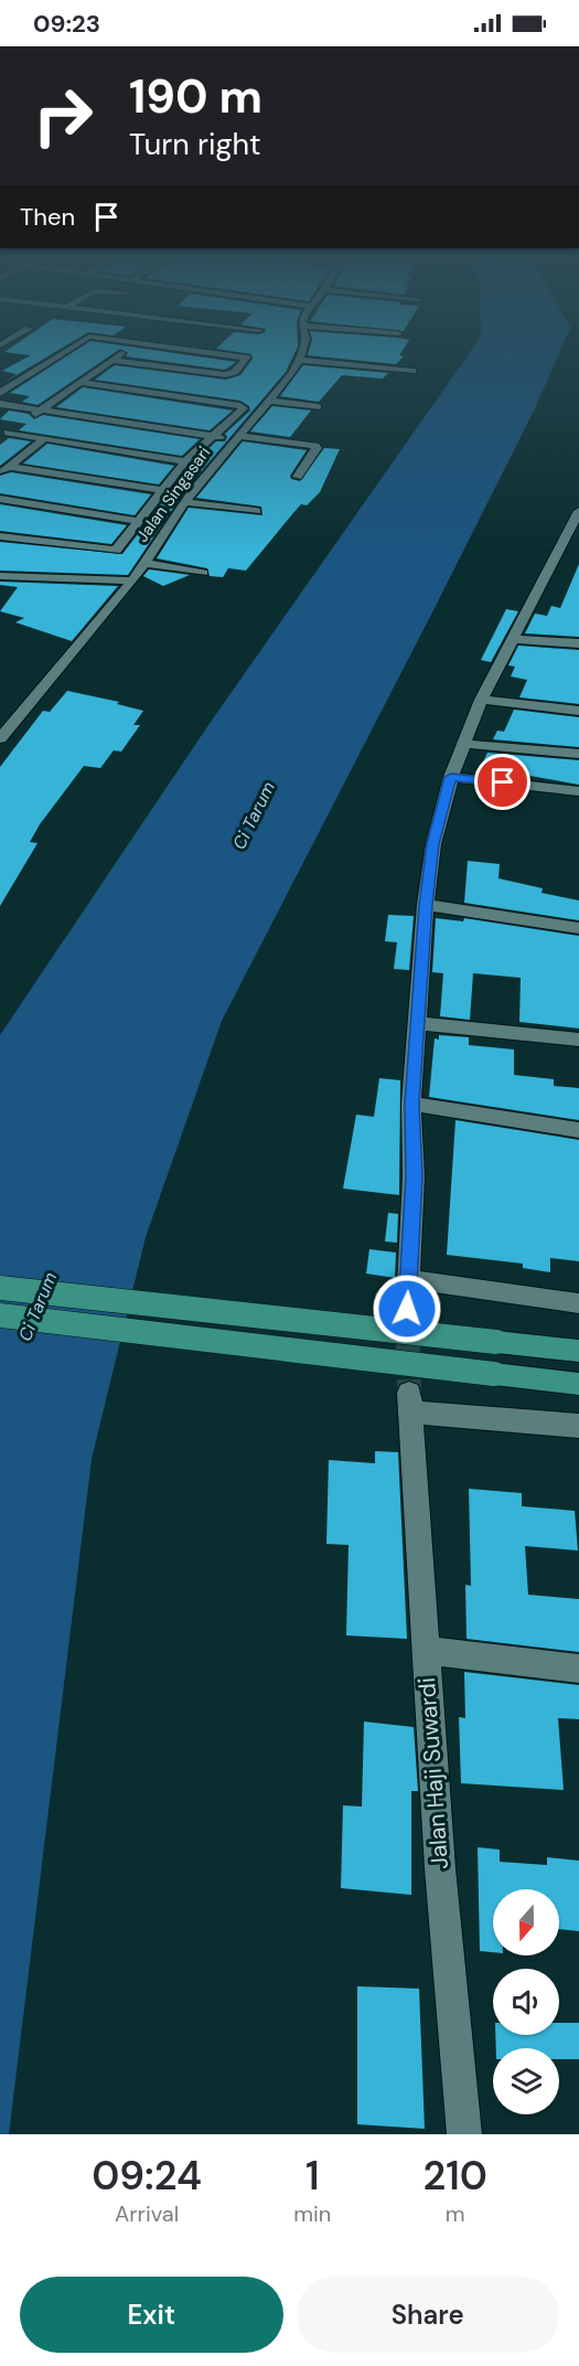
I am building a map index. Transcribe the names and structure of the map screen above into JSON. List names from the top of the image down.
{
  "streets": {
    "street": ["Jalan Singasari", "Jalan Haji Suwardi"]
  },
  "water": ["Ci Tarum"],
  "north": "bottom",
  "page": {
    "status": "09:23",
    "turn": ["190 m", "Turn right"],
    "then": "Then",
    "eta": [
      "09:24",
      "Arrival",
      "1",
      "min",
      "210",
      "m"
    ],
    "buttons": ["Exit", "Share"]
  }
}
